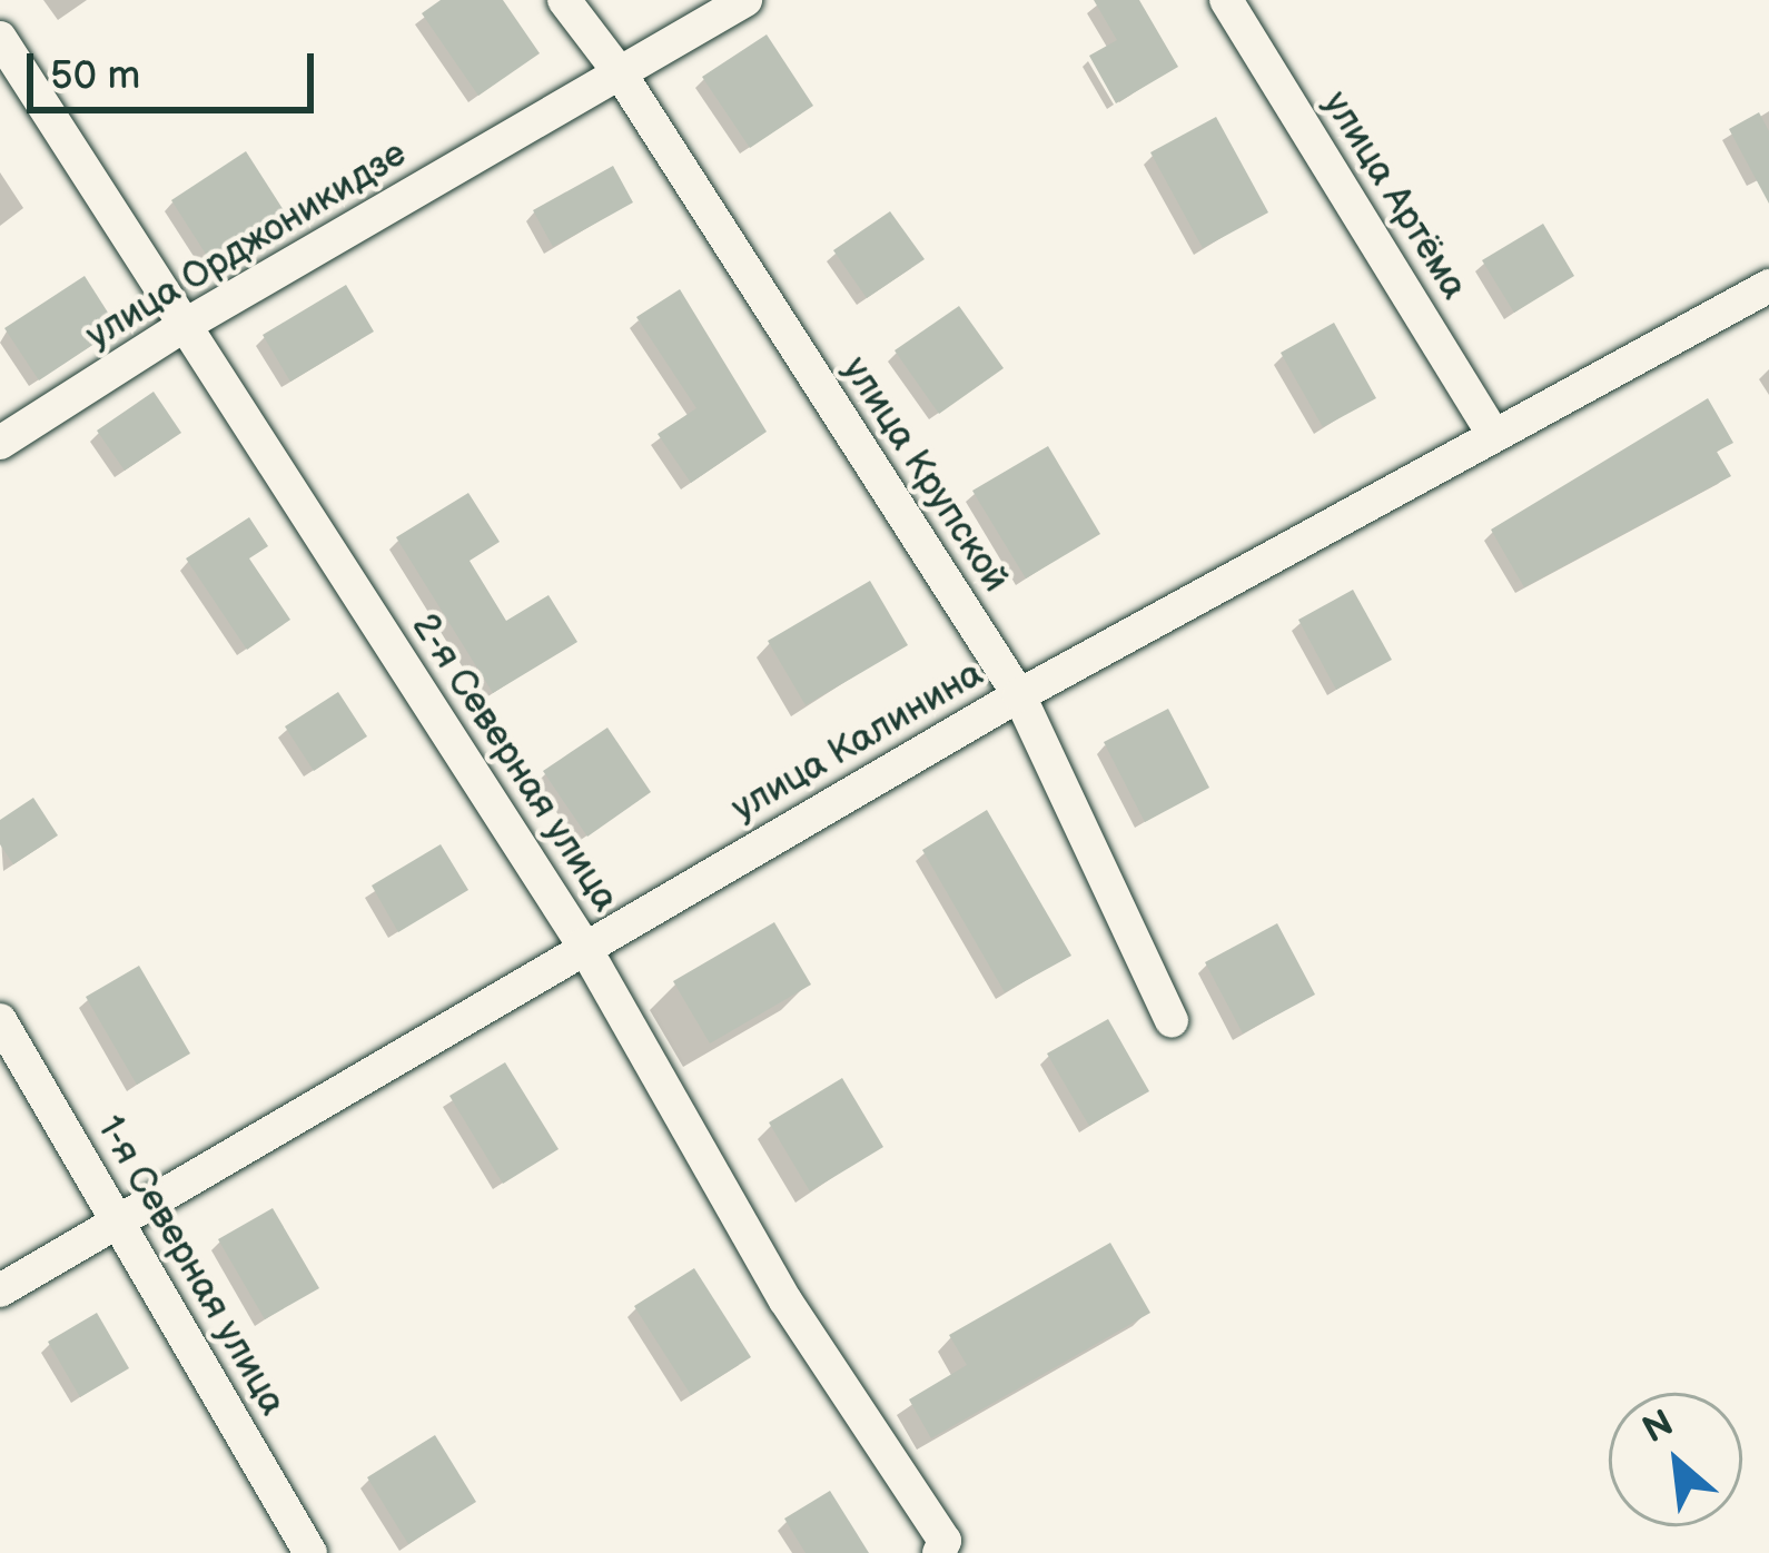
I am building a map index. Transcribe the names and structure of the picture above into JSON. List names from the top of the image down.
{
  "streets": {
    "street": [
      "улица Артёма",
      "улица Орджоникидзе",
      "улица Крупской",
      "улица Калинина",
      "2-я Северная улица",
      "1-я Северная улица"
    ]
  },
  "crossings": [
    ["улица Артёма", "улица Калинина"],
    ["улица Орджоникидзе", "улица Крупской"],
    ["улица Орджоникидзе", "2-я Северная улица"],
    ["улица Крупской", "улица Калинина"],
    ["улица Калинина", "2-я Северная улица"],
    ["улица Калинина", "1-я Северная улица"]
  ],
  "scale_bar": "50 m",
  "north": "top left"
}
